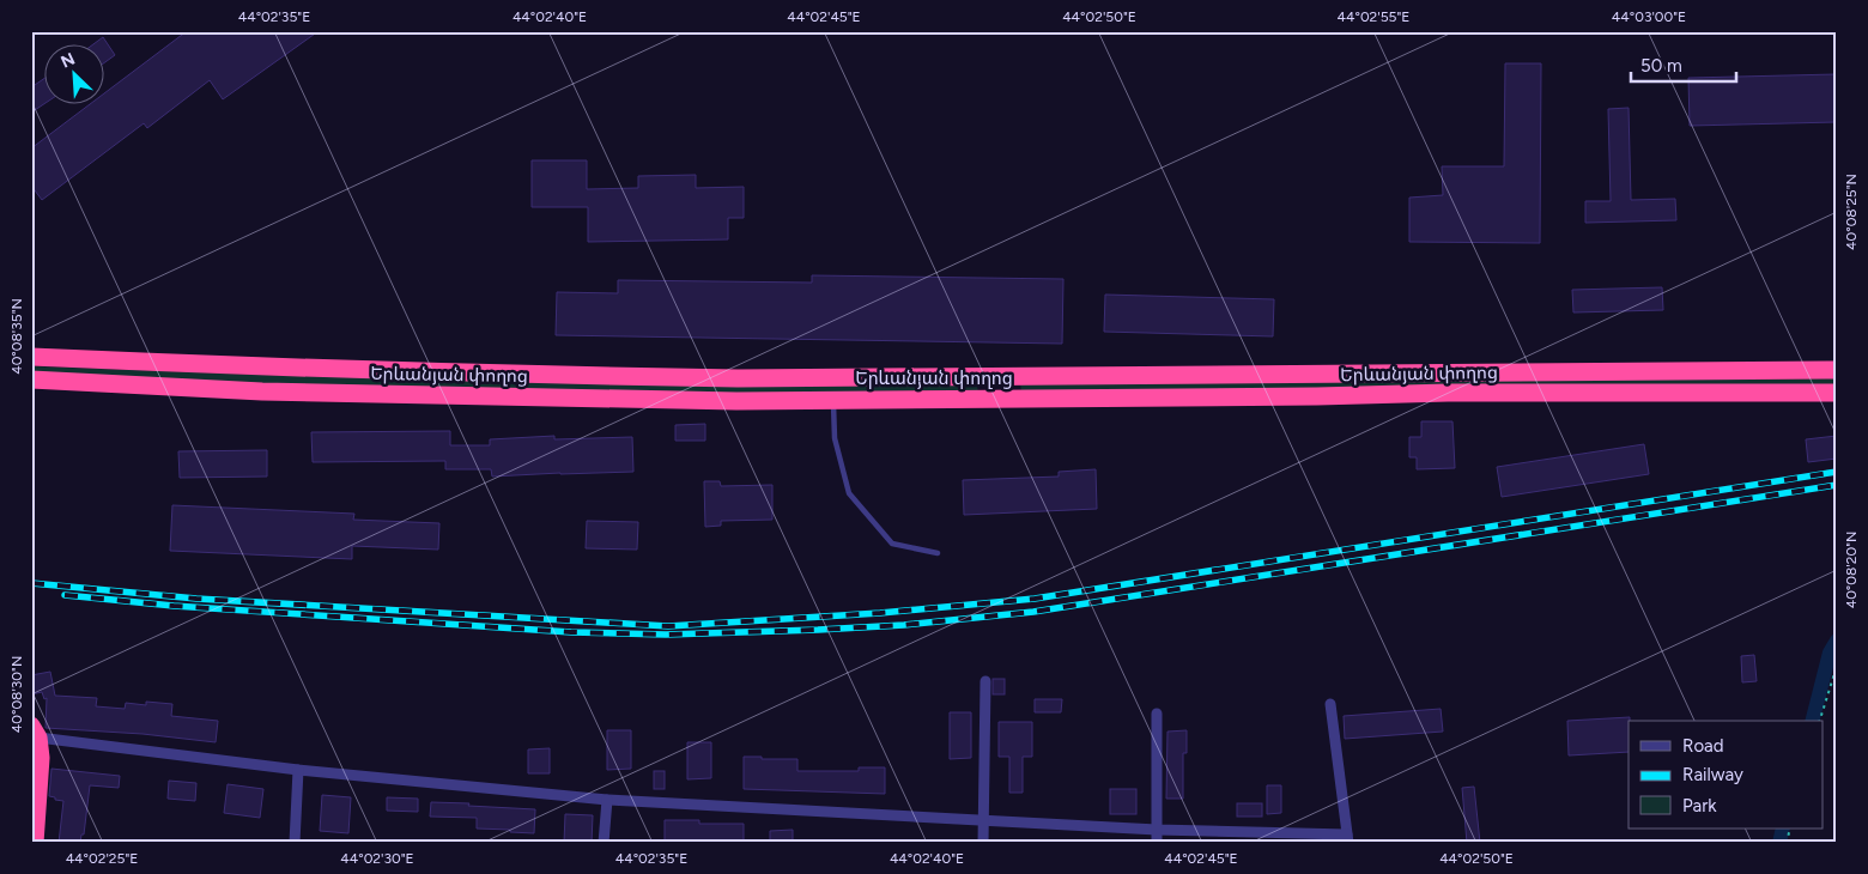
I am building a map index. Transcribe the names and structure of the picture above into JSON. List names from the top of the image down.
{
  "streets": {
    "highway": ["Երևանյան փողոց"]
  },
  "legend": ["Road", "Railway", "Park"],
  "scale_bar": "50 m",
  "north": "top left",
  "coordinates": [
    "44°02'35\"E",
    "44°02'40\"E",
    "44°02'45\"E",
    "44°02'50\"E",
    "44°02'55\"E",
    "44°03'00\"E",
    "40°08'25\"N",
    "40°08'35\"N",
    "40°08'20\"N",
    "40°08'30\"N",
    "44°02'25\"E",
    "44°02'30\"E"
  ]
}
